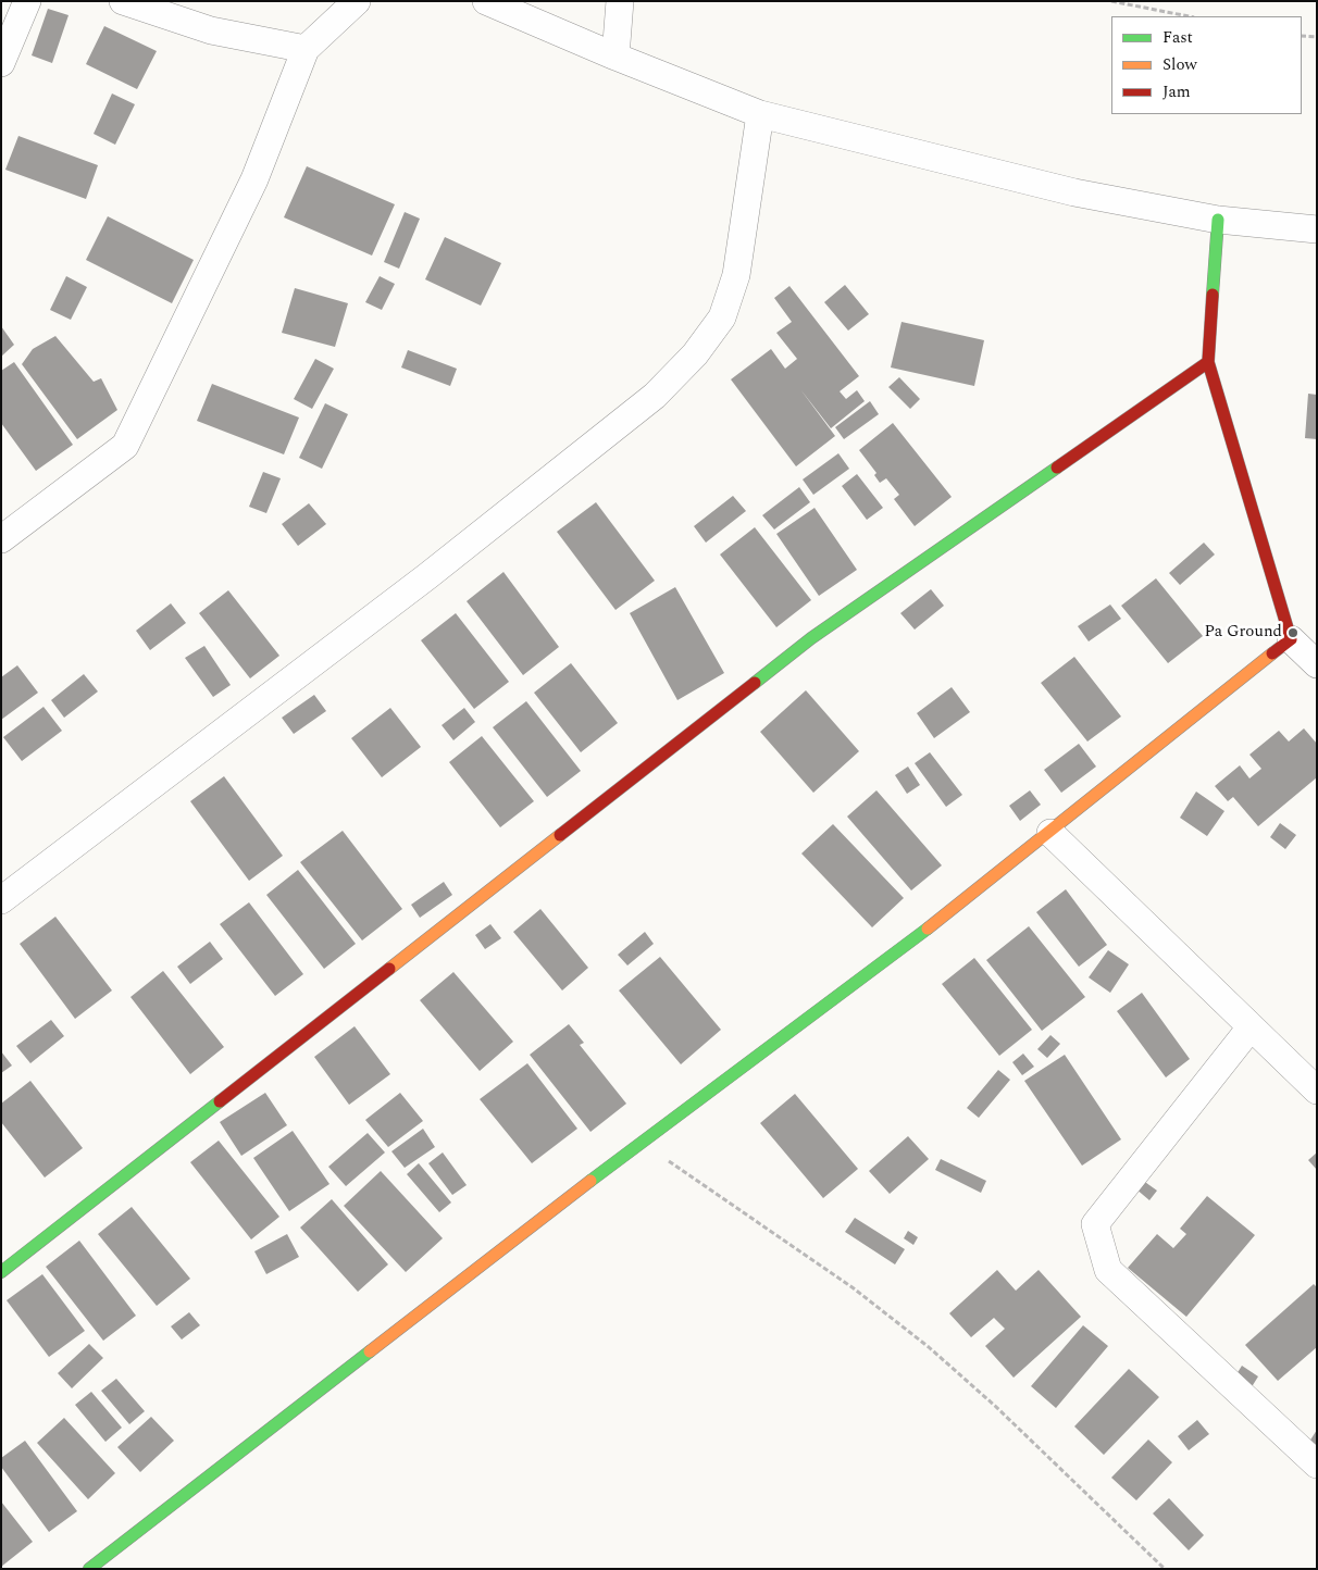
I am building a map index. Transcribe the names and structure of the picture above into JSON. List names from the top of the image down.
{
  "places": ["Pa Ground"],
  "legend": ["Fast", "Slow", "Jam"]
}
